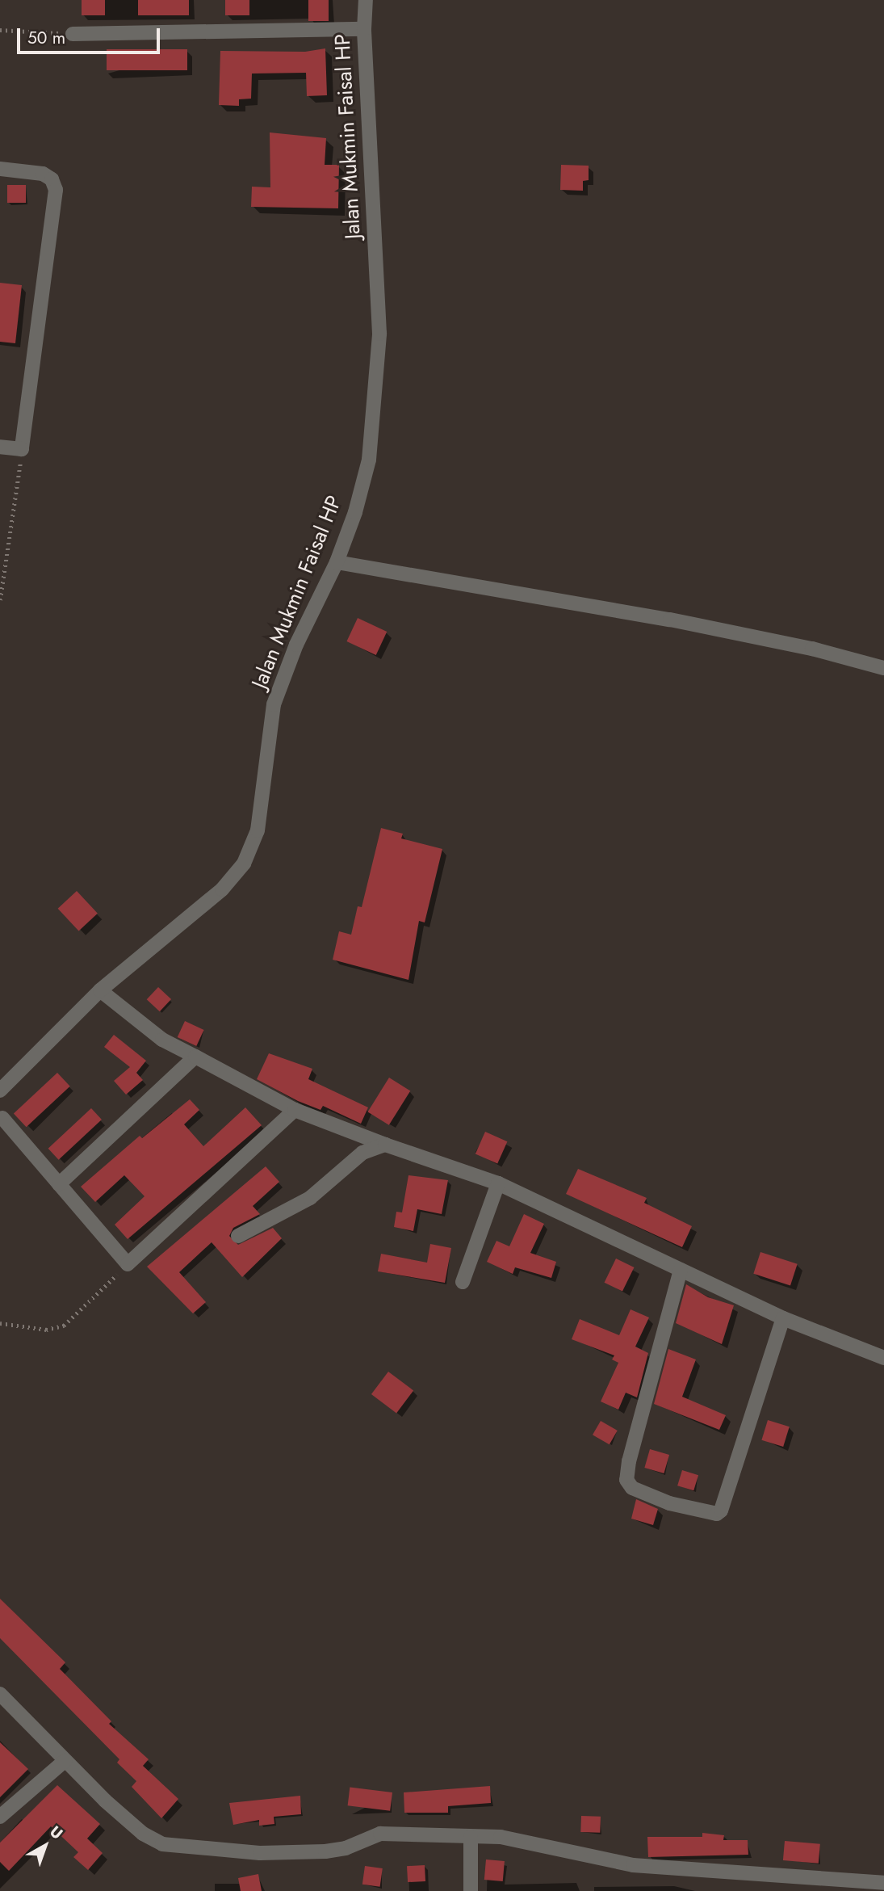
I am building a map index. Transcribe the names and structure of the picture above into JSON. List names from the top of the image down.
{
  "streets": {
    "street": ["Jalan Mukmin Faisal HP"]
  },
  "scale_bar": "50 m",
  "north": "top right"
}
